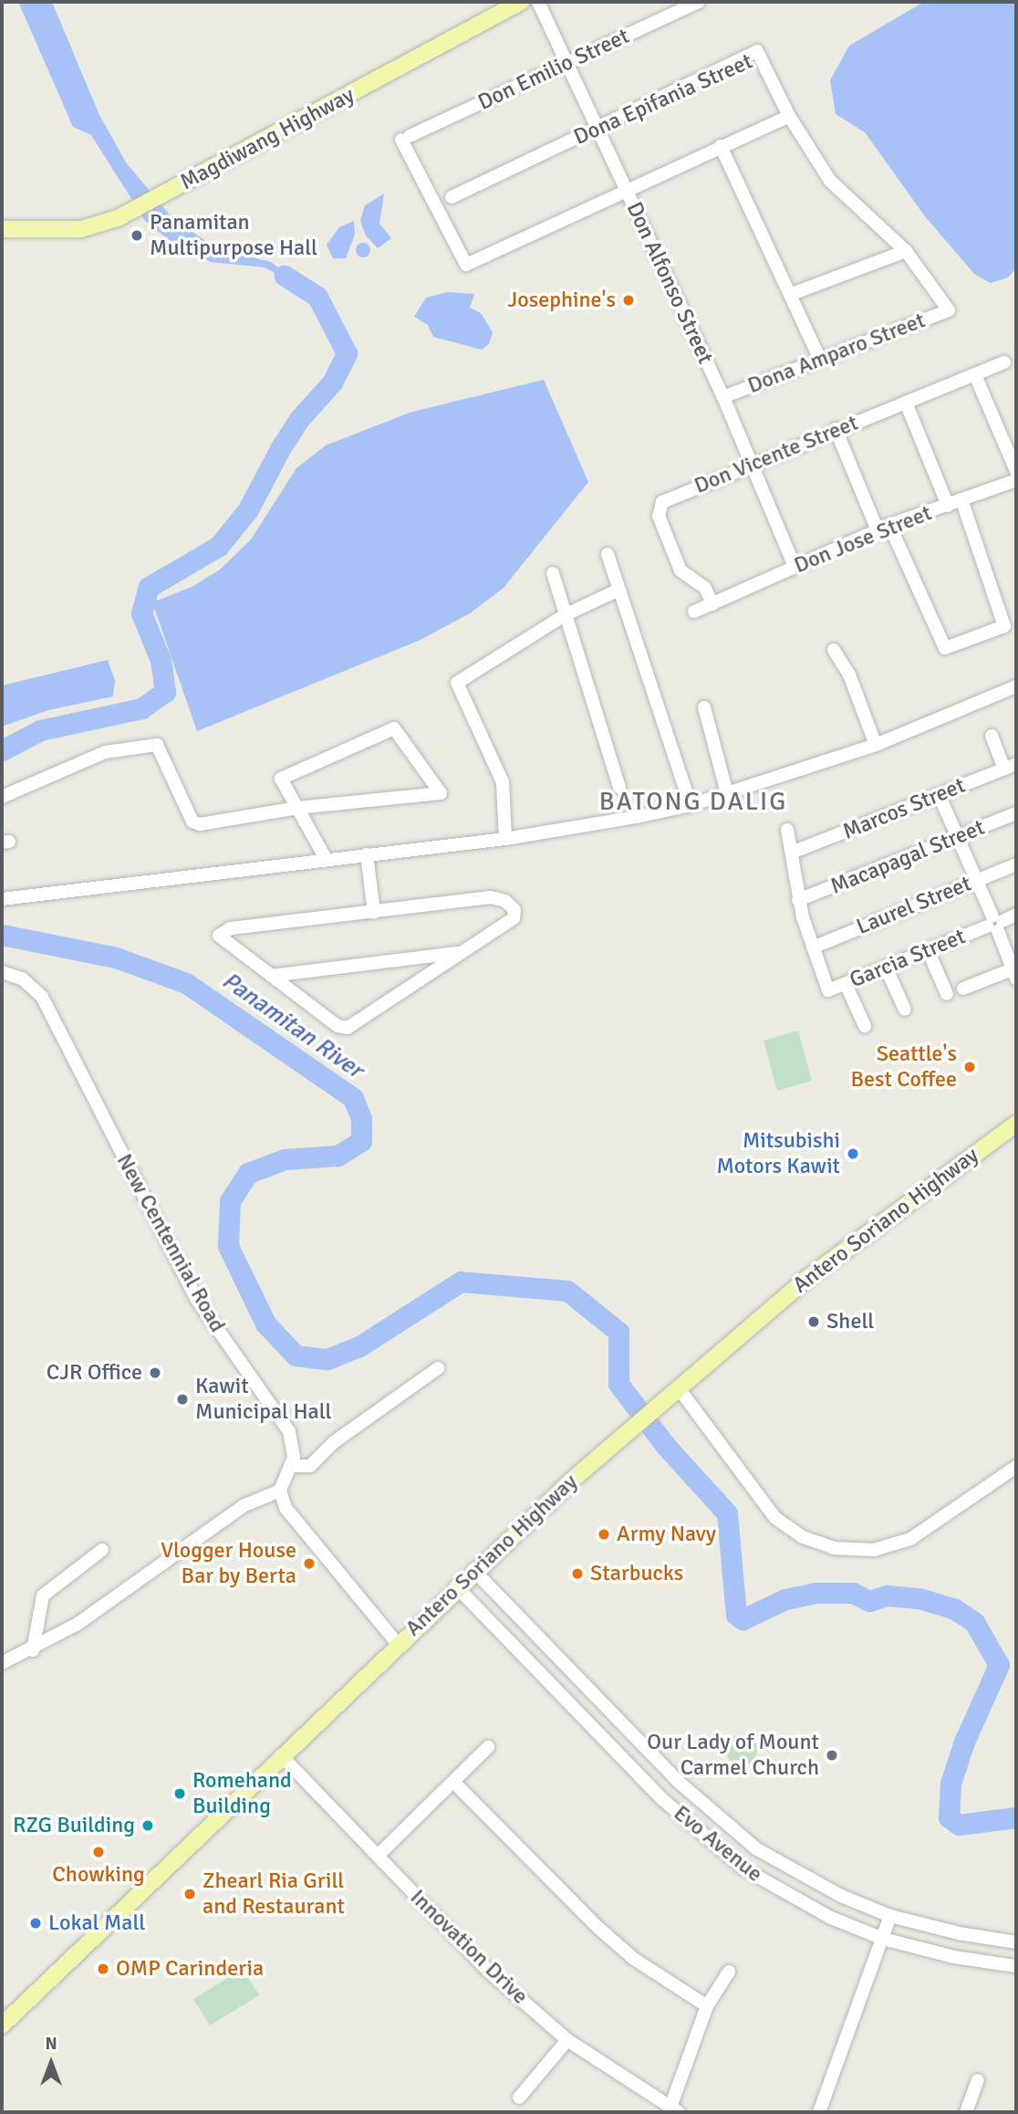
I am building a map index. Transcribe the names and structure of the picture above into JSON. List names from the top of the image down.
{
  "streets": {
    "main road": ["Magdiwang Highway", "Antero Soriano Highway"],
    "street": [
      "Don Emilio Street",
      "Dona Epifania Street",
      "Don Alfonso Street",
      "Dona Amparo Street",
      "Don Vicente Street",
      "Don Jose Street",
      "Marcos Street",
      "Macapagal Street",
      "Laurel Street",
      "Garcia Street",
      "New Centennial Road",
      "Evo Avenue",
      "Innovation Drive"
    ]
  },
  "crossings": [
    ["Don Emilio Street", "Dona Epifania Street"],
    ["Don Emilio Street", "Don Alfonso Street"],
    ["Dona Epifania Street", "Don Alfonso Street"],
    ["Dona Epifania Street", "Dona Amparo Street"],
    ["Don Alfonso Street", "Dona Amparo Street"],
    ["Don Alfonso Street", "Don Vicente Street"],
    ["Don Alfonso Street", "Don Jose Street"],
    ["Don Vicente Street", "Don Jose Street"],
    ["Laurel Street", "Garcia Street"],
    ["Antero Soriano Highway", "Evo Avenue"],
    ["Antero Soriano Highway", "Innovation Drive"]
  ],
  "districts": ["BATONG DALIG"],
  "water": ["Panamitan River"],
  "places": [
    "Panamitan Multipurpose Hall",
    "Josephine's",
    "Seattle's Best Coffee",
    "Mitsubishi Motors Kawit",
    "Shell",
    "CJR Office",
    "Kawit Municipal Hall",
    "Army Navy",
    "Vlogger House Bar by Berta",
    "Starbucks",
    "Our Lady of Mount Carmel Church",
    "Romehand Building",
    "RZG Building",
    "Chowking",
    "Zhearl Ria Grill and Restaurant",
    "Lokal Mall",
    "OMP Carinderia"
  ],
  "north": "top"
}
